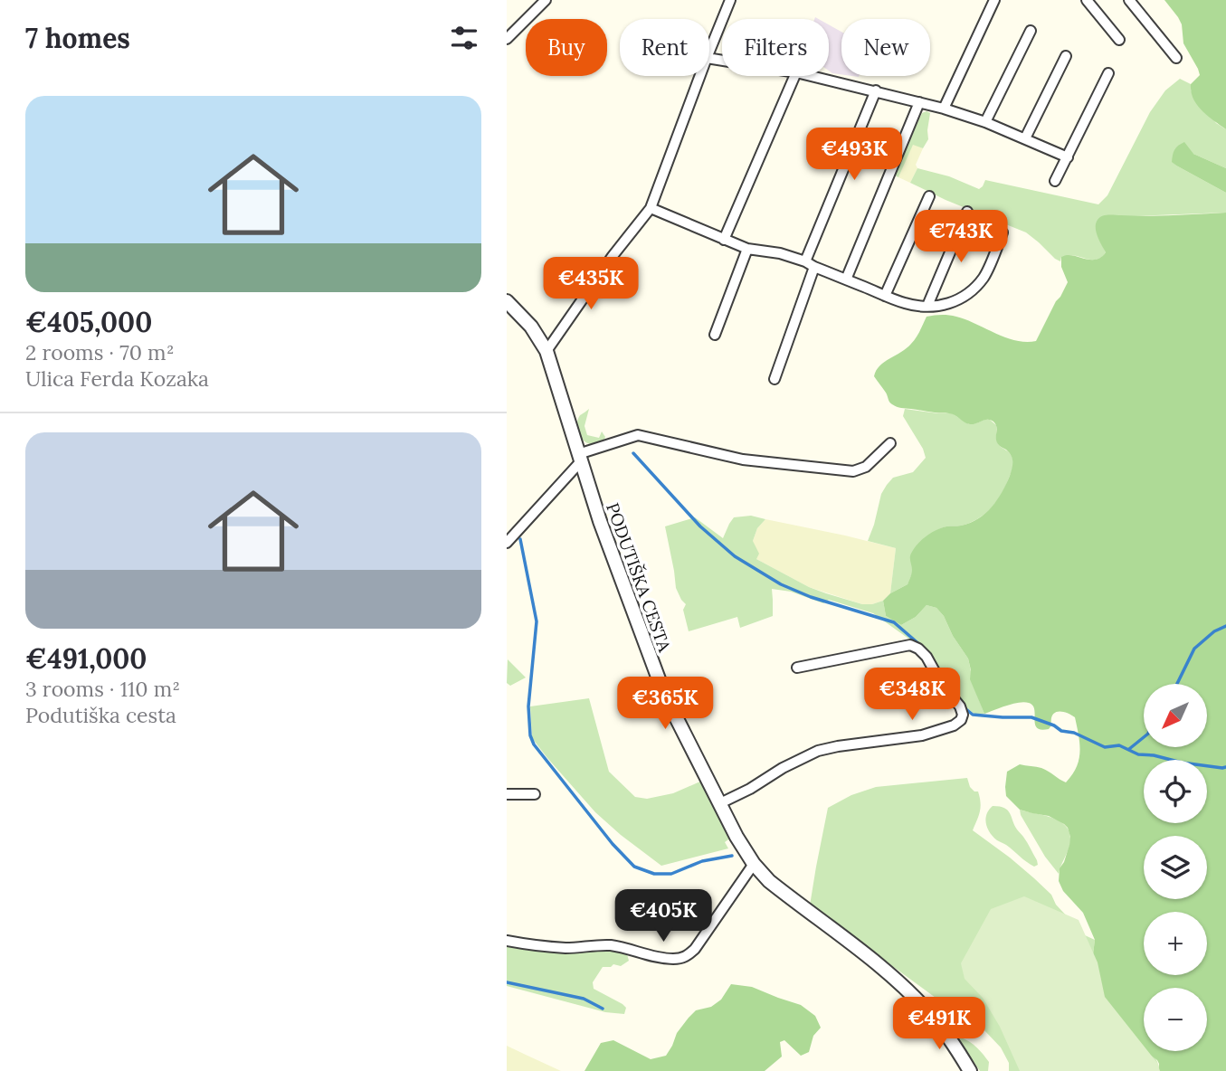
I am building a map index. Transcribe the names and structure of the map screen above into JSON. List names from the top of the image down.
{
  "streets": {
    "street": ["PODUTIŠKA CESTA"]
  },
  "north": "bottom left",
  "page": {
    "heading": "7 homes",
    "chip": [
      "Buy",
      "Rent",
      "Filters",
      "New"
    ],
    "list": [
      {
        "name": "€405,000",
        "note": "2 rooms · 70 m² · Ulica Ferda Kozaka"
      },
      {
        "name": "€491,000",
        "note": "3 rooms · 110 m² · Podutiška cesta"
      }
    ],
    "price": [
      "€493K",
      "€743K",
      "€435K",
      "€348K",
      "€365K",
      "€405K",
      "€491K"
    ],
    "map_buttons": ["+", "−"]
  }
}
